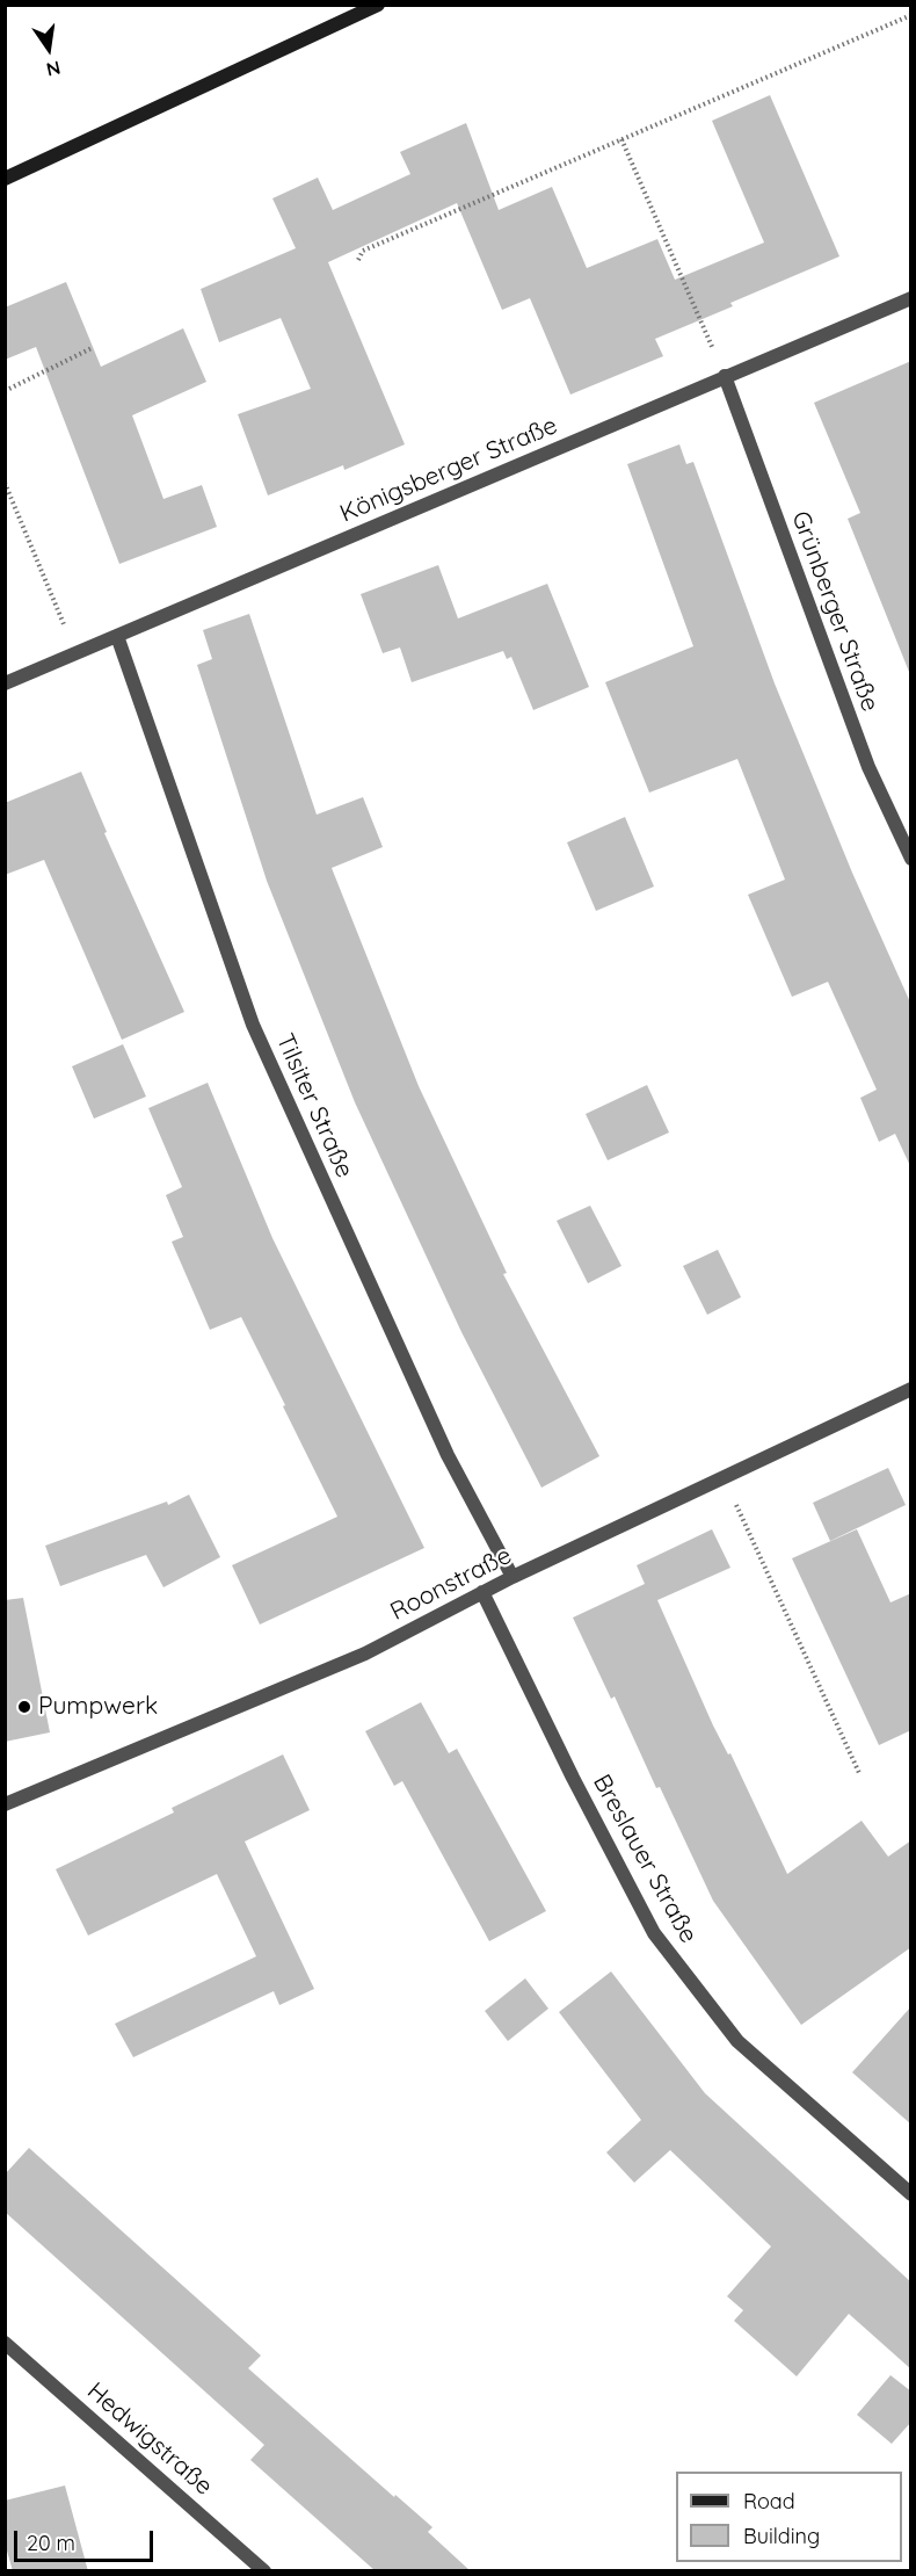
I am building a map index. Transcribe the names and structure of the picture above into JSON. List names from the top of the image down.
{
  "streets": {
    "street": [
      "Königsberger Straße",
      "Grünberger Straße",
      "Tilsiter Straße",
      "Roonstraße",
      "Breslauer Straße",
      "Hedwigstraße"
    ]
  },
  "crossings": [
    ["Königsberger Straße", "Grünberger Straße"],
    ["Königsberger Straße", "Tilsiter Straße"],
    ["Tilsiter Straße", "Roonstraße"],
    ["Roonstraße", "Breslauer Straße"]
  ],
  "places": ["Pumpwerk"],
  "legend": ["Road", "Building"],
  "scale_bar": "20 m",
  "north": "bottom"
}
